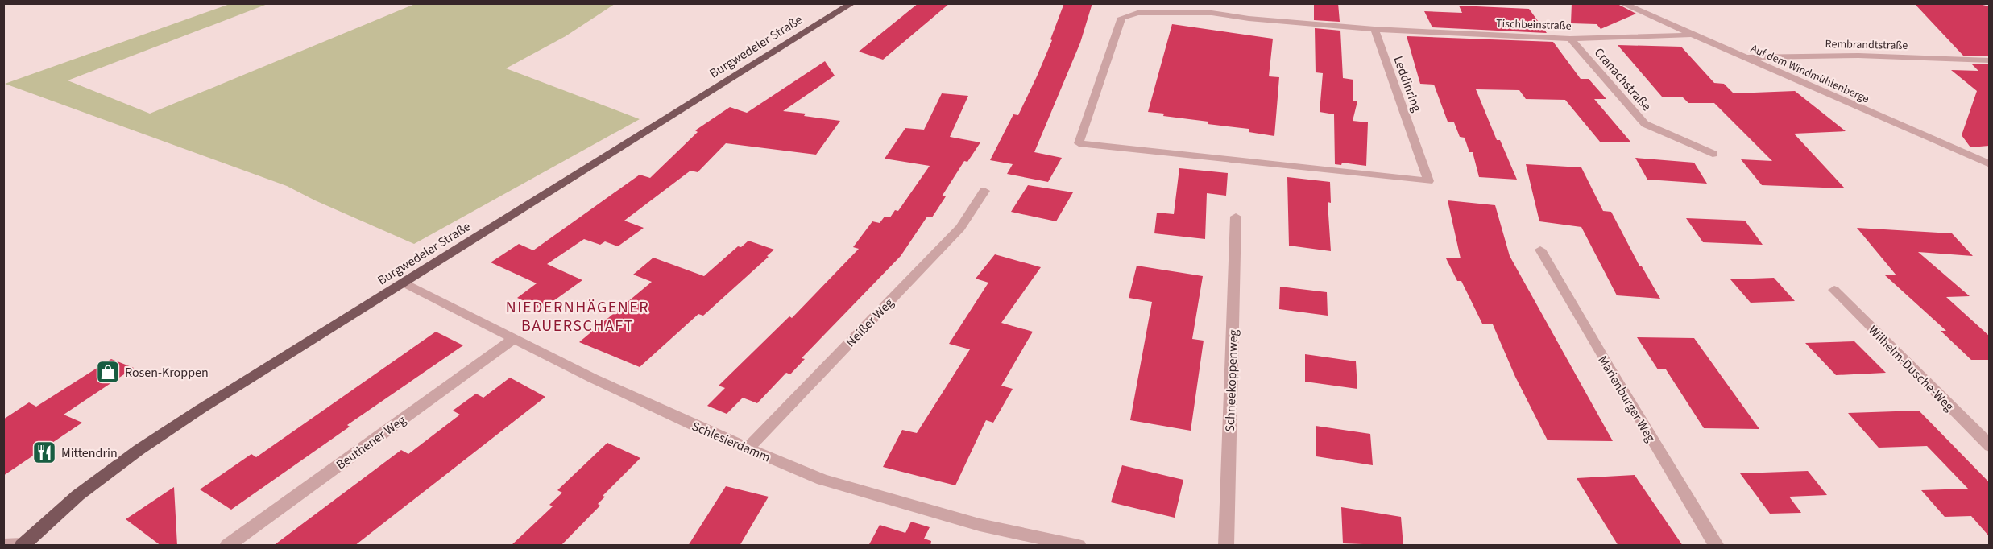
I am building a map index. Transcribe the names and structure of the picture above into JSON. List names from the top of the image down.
{
  "streets": {
    "main road": ["Burgwedeler Straße"],
    "street": [
      "Tischbeinstraße",
      "Rembrandtstraße",
      "Auf dem Windmühlenberge",
      "Cranachstraße",
      "Leddinring",
      "Neißer Weg",
      "Wilhelm-Dusche-Weg",
      "Schneekoppenweg",
      "Marienburger Weg",
      "Schlesierdamm",
      "Beuthener Weg"
    ]
  },
  "crossings": [
    ["Tischbeinstraße", "Auf dem Windmühlenberge"],
    ["Tischbeinstraße", "Cranachstraße"],
    ["Tischbeinstraße", "Leddinring"],
    ["Rembrandtstraße", "Auf dem Windmühlenberge"],
    ["Burgwedeler Straße", "Schlesierdamm"],
    ["Neißer Weg", "Schlesierdamm"],
    ["Schlesierdamm", "Beuthener Weg"]
  ],
  "districts": ["NIEDERNHÄGENER BAUERSCHAFT"],
  "places": {
    "shop": ["Rosen-Kroppen"],
    "restaurant": ["Mittendrin"]
  }
}
